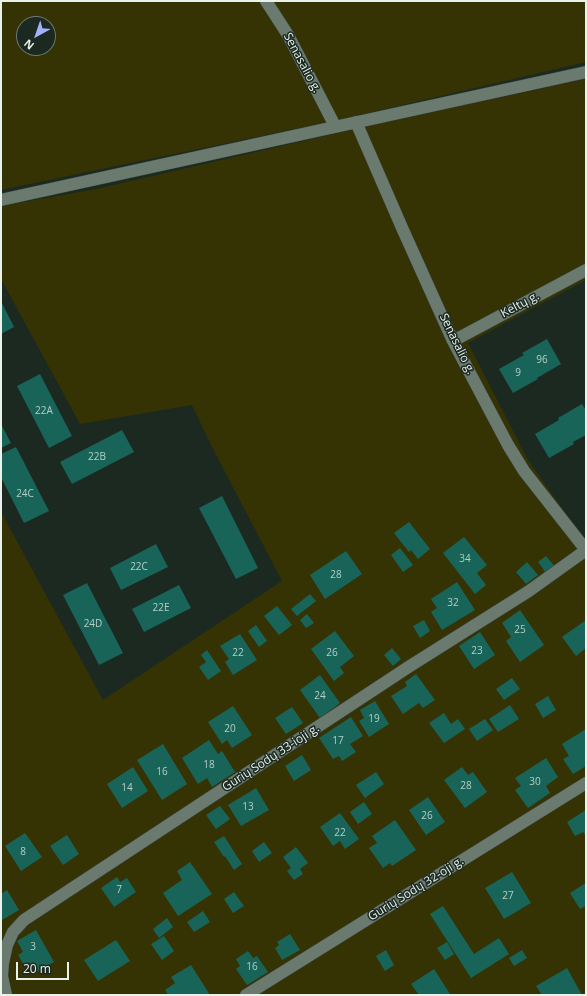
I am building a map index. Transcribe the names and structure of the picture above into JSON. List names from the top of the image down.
{
  "streets": {
    "street": [
      "Senasalio g.",
      "Keltų g.",
      "Gurių Sodų 33-ioji g.",
      "Gurių Sodų 32-oji g."
    ]
  },
  "crossings": [
    ["Senasalio g.", "Keltų g."],
    ["Senasalio g.", "Gurių Sodų 33-ioji g."]
  ],
  "house_numbers": [
    "96",
    "9",
    "22A",
    "22B",
    "24C",
    "34",
    "22C",
    "28",
    "32",
    "22E",
    "24D",
    "25",
    "23",
    "22",
    "26",
    "24",
    "19",
    "20",
    "17",
    "18",
    "16",
    "30",
    "28",
    "14",
    "13",
    "26",
    "22",
    "8",
    "7",
    "27",
    "3",
    "16"
  ],
  "scale_bar": "20 m",
  "north": "bottom left"
}
